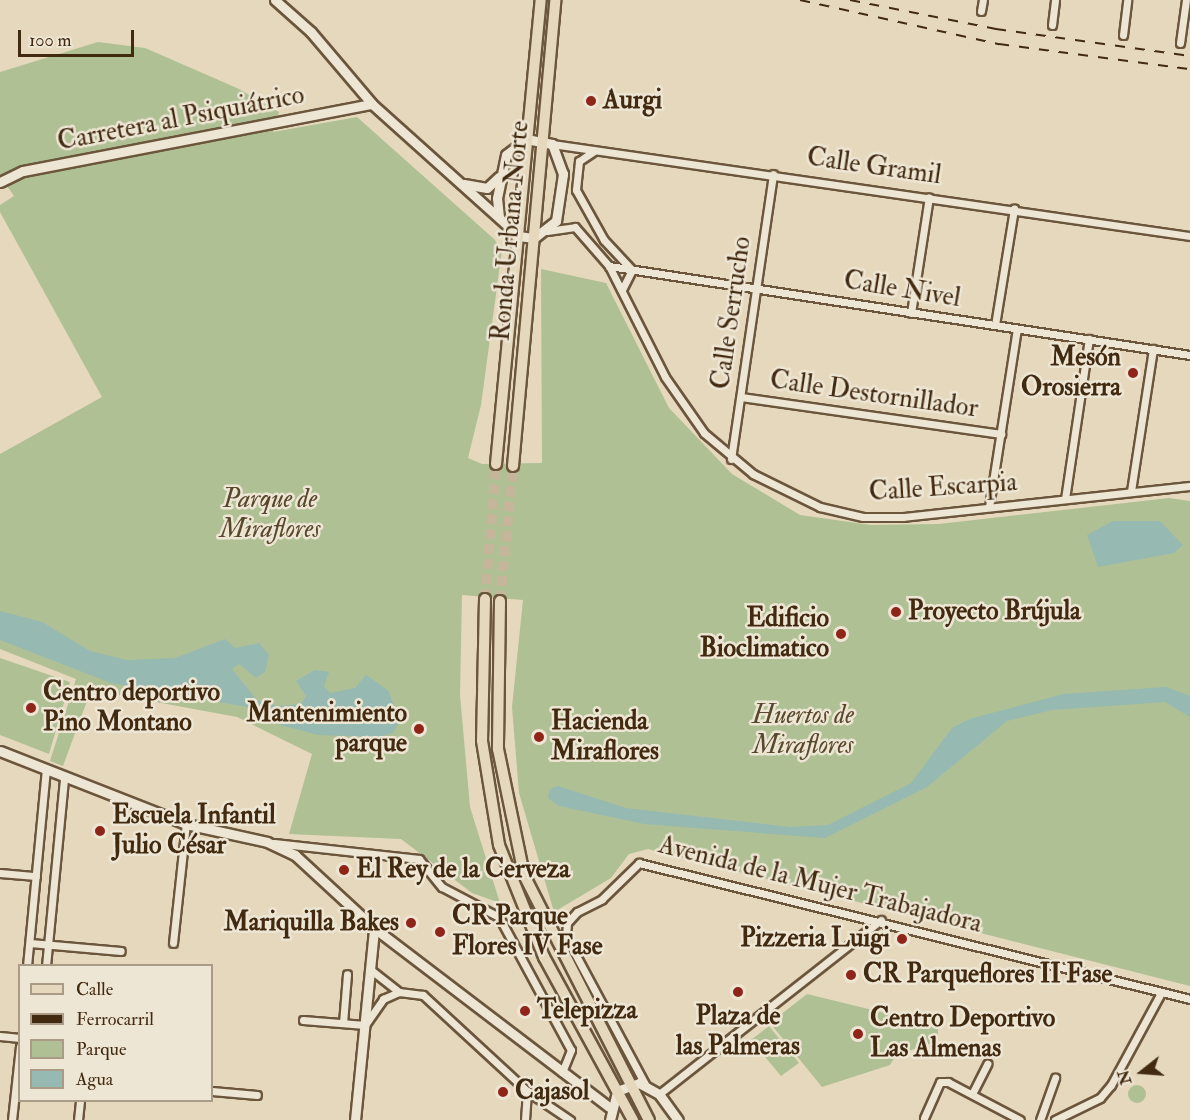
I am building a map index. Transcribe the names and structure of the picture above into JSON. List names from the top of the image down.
{
  "streets": {
    "main road": ["Ronda Urbana Norte"],
    "street": [
      "Carretera al Psiquiátrico",
      "Calle Gramil",
      "Calle Nivel",
      "Calle Serrucho",
      "Calle Destornillador",
      "Calle Escarpia",
      "Avenida de la Mujer Trabajadora"
    ]
  },
  "crossings": [
    ["Calle Gramil", "Ronda Urbana Norte"],
    ["Calle Gramil", "Calle Serrucho"],
    ["Calle Nivel", "Calle Serrucho"],
    ["Calle Nivel", "Calle Escarpia"],
    ["Calle Serrucho", "Calle Destornillador"],
    ["Calle Serrucho", "Calle Escarpia"]
  ],
  "parks": ["Parque de Miraflores", "Huertos de Miraflores"],
  "places": [
    "Aurgi",
    "Mesón Orosierra",
    "Proyecto Brújula",
    "Edificio Bioclimatico",
    "Centro deportivo Pino Montano",
    "Mantenimiento parque",
    "Hacienda Miraflores",
    "Escuela Infantil Julio César",
    "El Rey de la Cerveza",
    "Mariquilla Bakes",
    "CR Parque Flores IV Fase",
    "Pizzeria Luigi",
    "CR Parqueflores II Fase",
    "Plaza de las Palmeras",
    "Telepizza",
    "Centro Deportivo Las Almenas",
    "Cajasol"
  ],
  "legend": [
    "Calle",
    "Ferrocarril",
    "Parque",
    "Agua"
  ],
  "scale_bar": "100 m",
  "north": "left"
}
